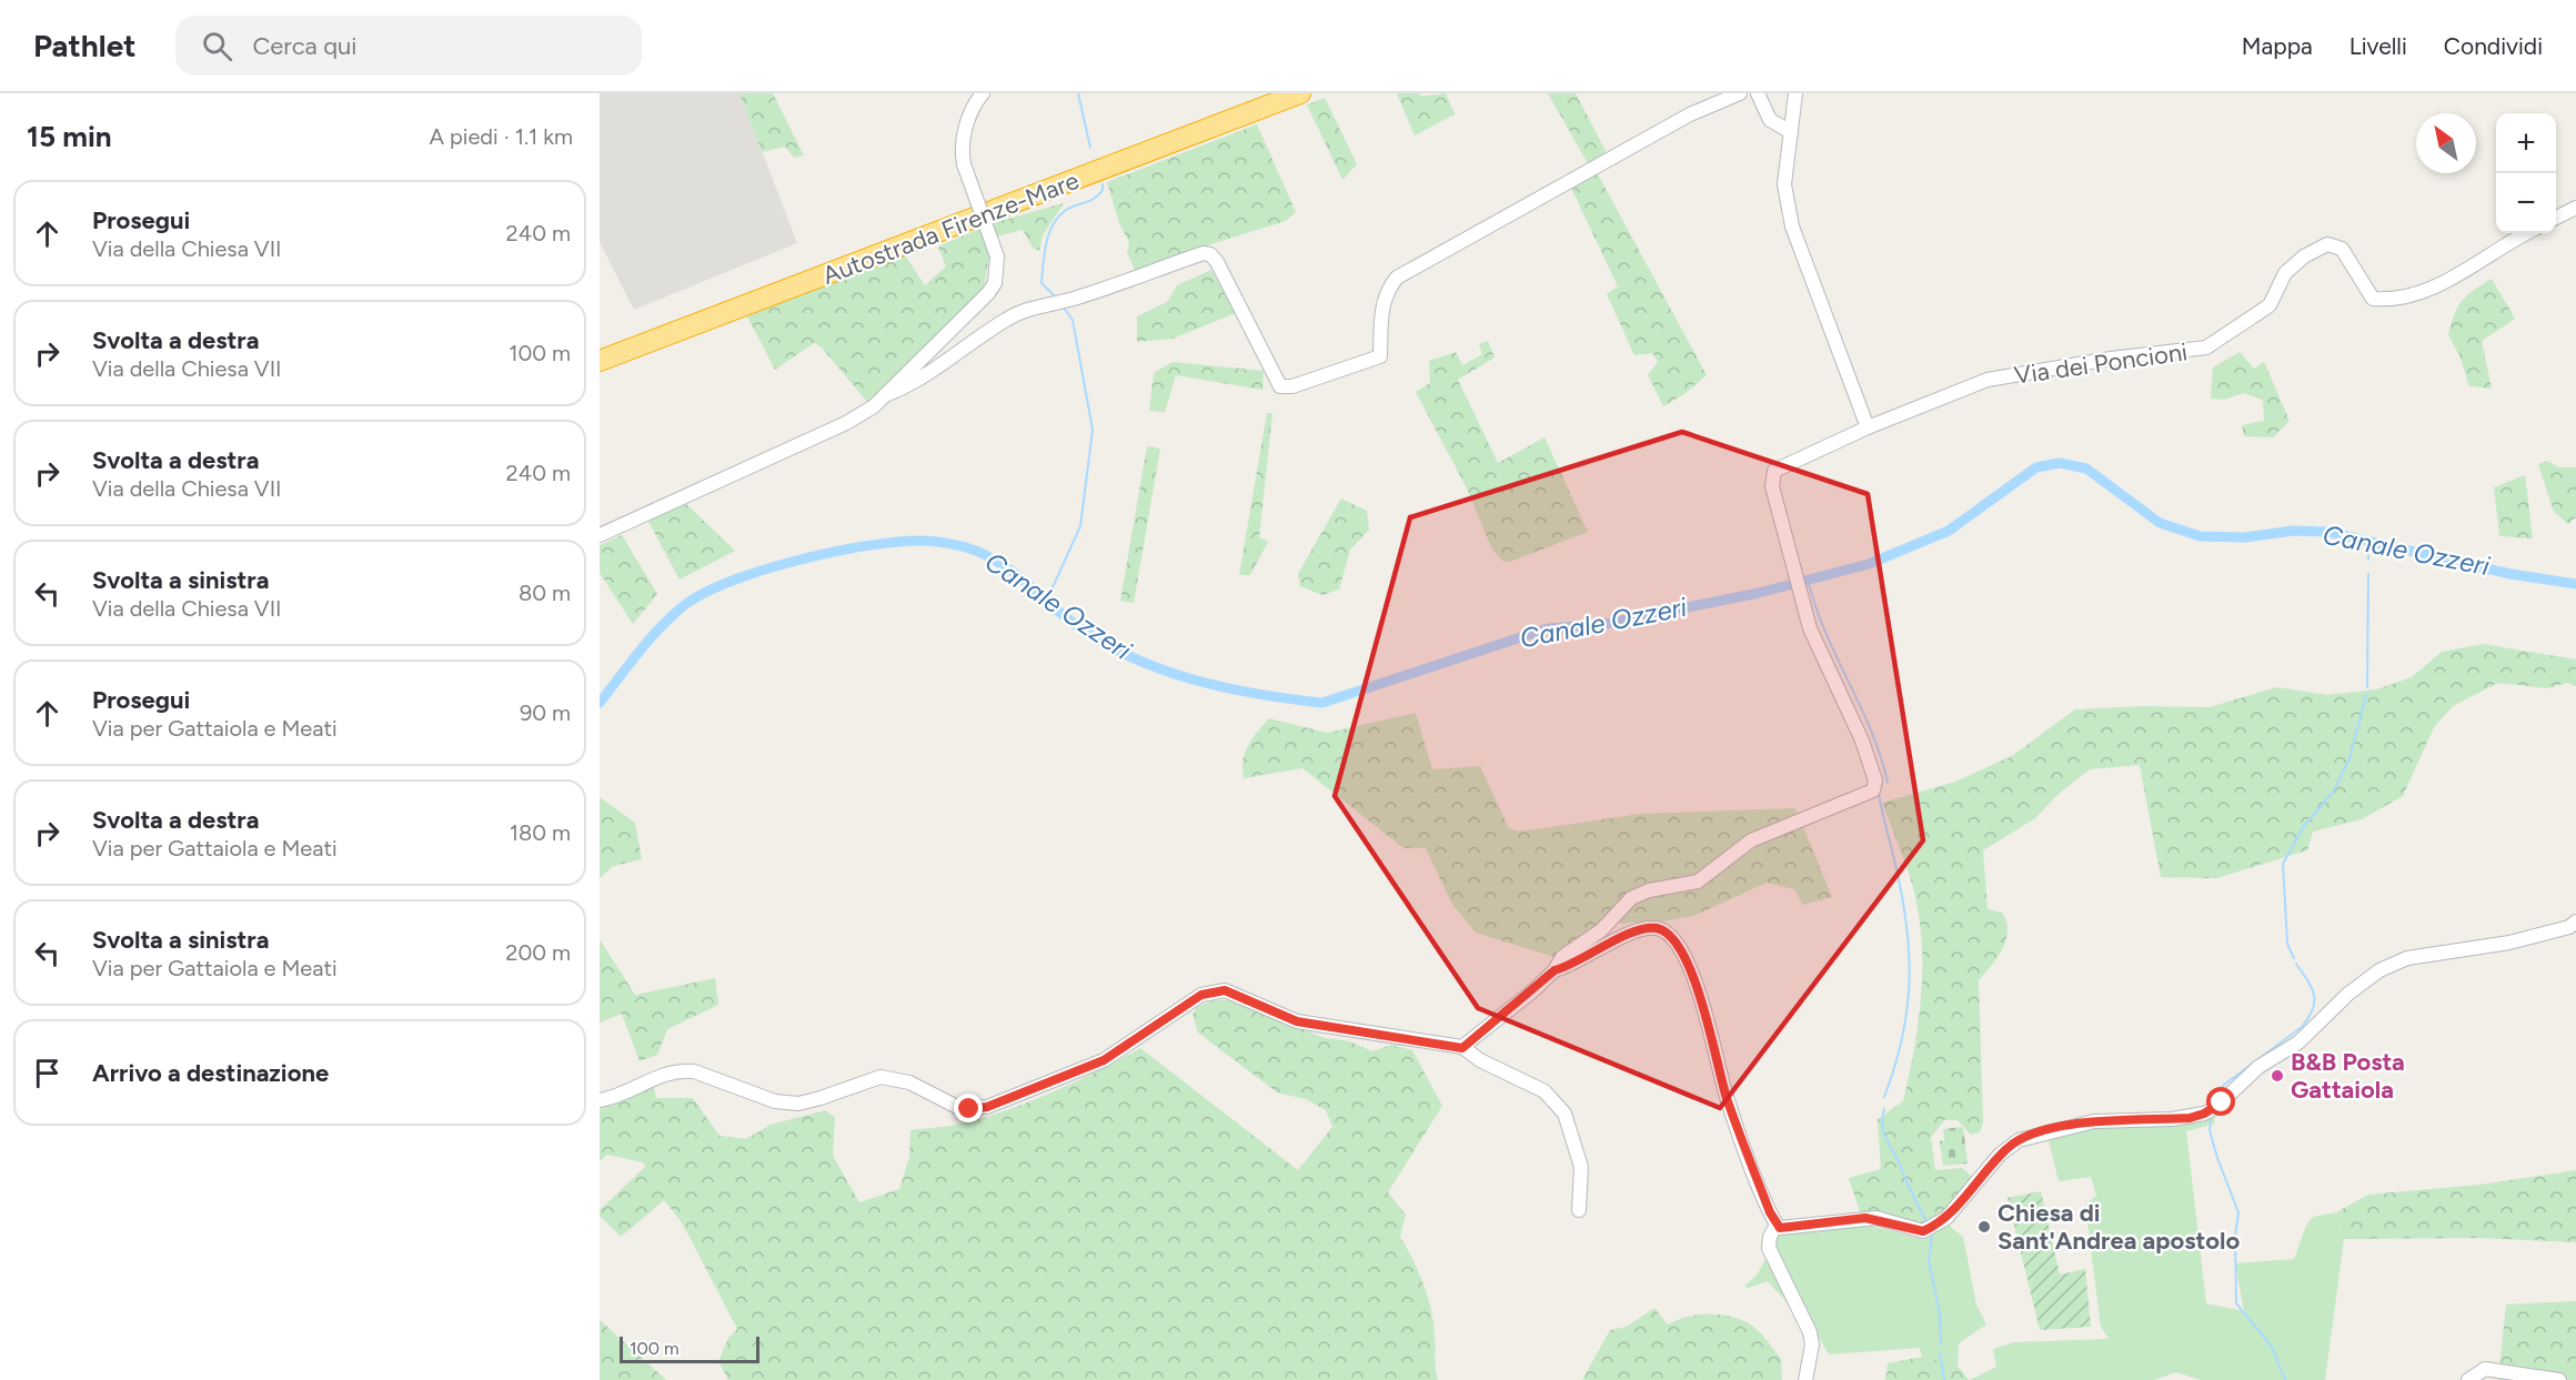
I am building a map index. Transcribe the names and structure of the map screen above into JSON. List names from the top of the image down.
{
  "streets": {
    "highway": ["Autostrada Firenze-Mare"],
    "street": ["Via dei Poncioni"]
  },
  "water": ["Canale Ozzeri"],
  "places": ["B&B Posta Gattaiola", "Chiesa di Sant'Andrea apostolo"],
  "scale_bar": "100 m",
  "north": "top left",
  "page": {
    "header": "Pathlet",
    "search": "Cerca qui",
    "nav": ["Mappa", "Livelli", "Condividi"],
    "heading": ["15 min", "A piedi · 1.1 km"],
    "map_buttons": ["+", "−"],
    "list": [
      ["Prosegui", "Via della Chiesa VII", "240 m"],
      ["Svolta a destra", "Via della Chiesa VII", "100 m"],
      ["Svolta a destra", "Via della Chiesa VII", "240 m"],
      ["Svolta a sinistra", "Via della Chiesa VII", "80 m"],
      ["Prosegui", "Via per Gattaiola e Meati", "90 m"],
      ["Svolta a destra", "Via per Gattaiola e Meati", "180 m"],
      ["Svolta a sinistra", "Via per Gattaiola e Meati", "200 m"],
      "Arrivo a destinazione"
    ],
    "scale": "100 m"
  }
}
